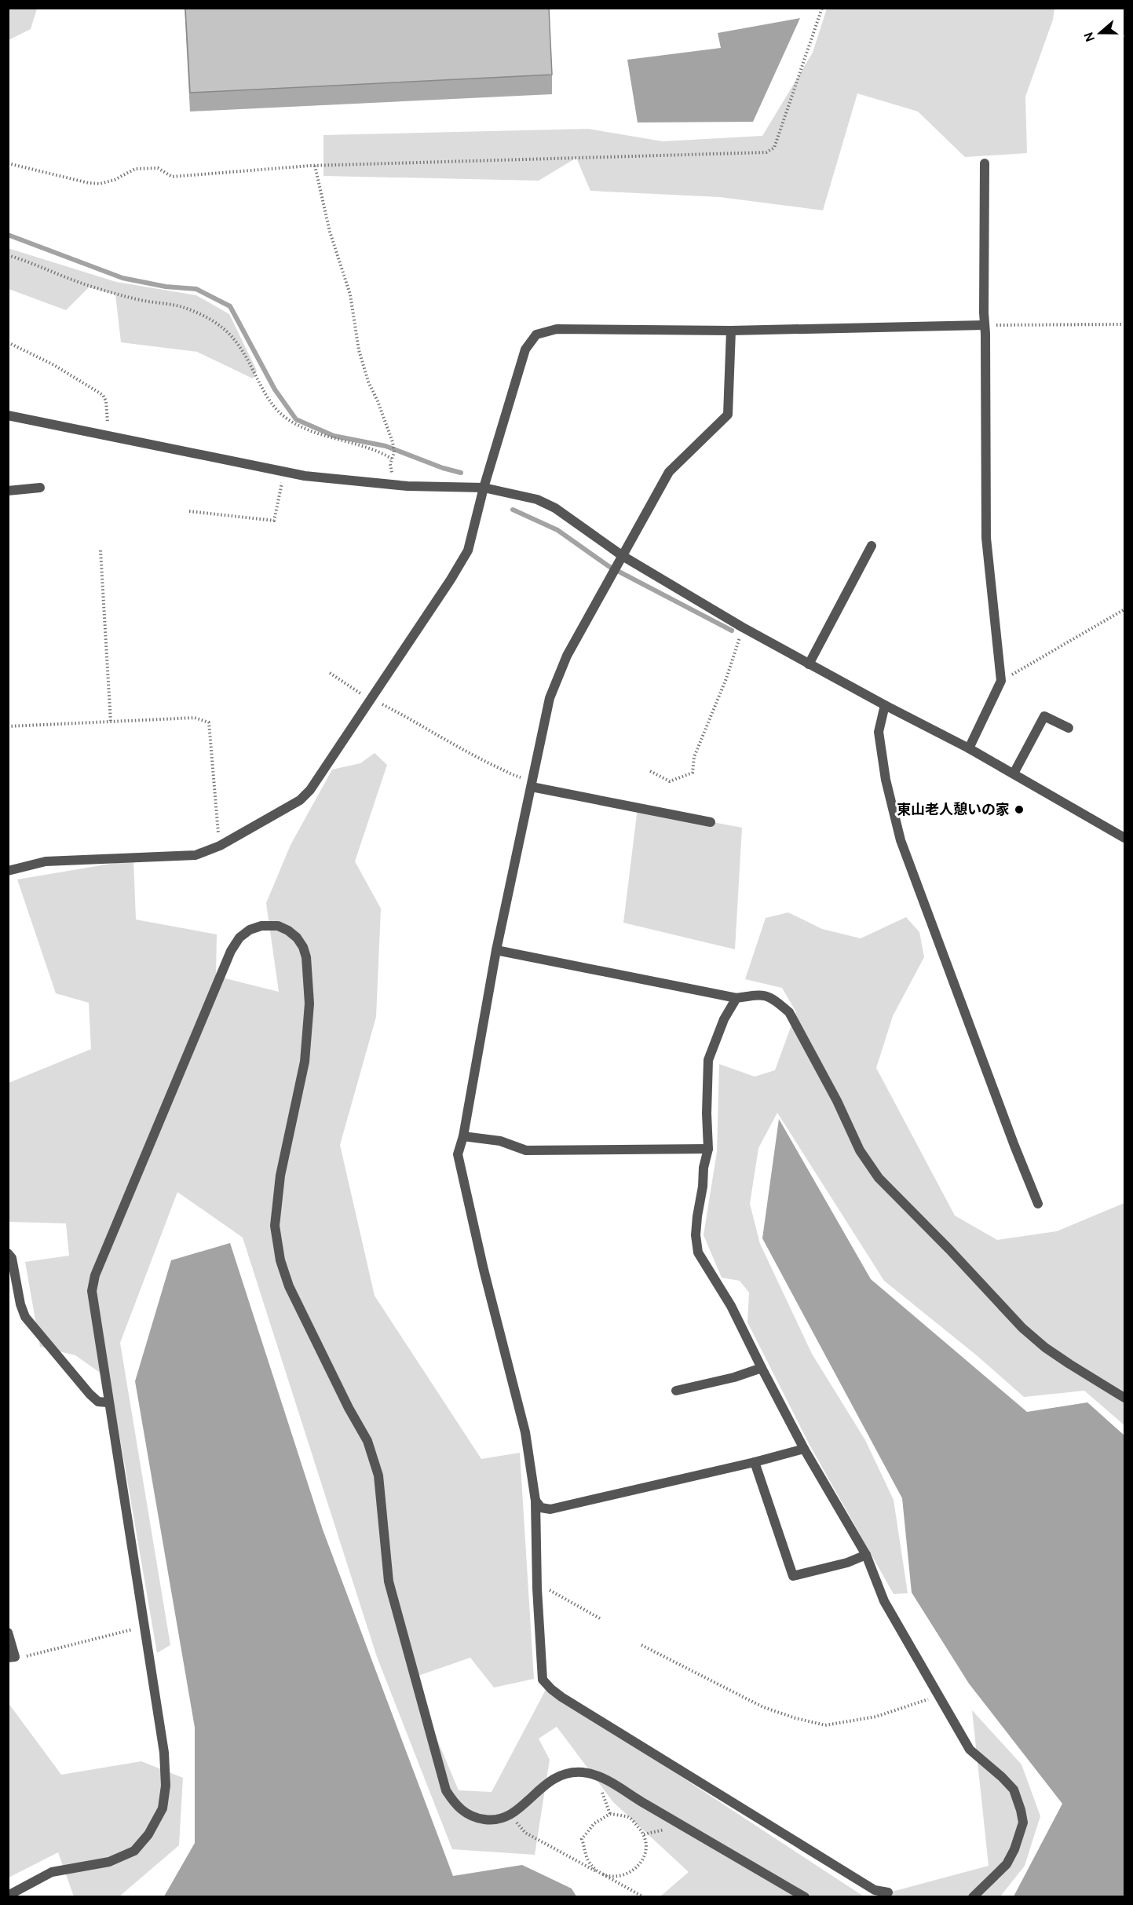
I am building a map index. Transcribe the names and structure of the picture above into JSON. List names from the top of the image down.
{
  "places": ["東山老人憩いの家"],
  "north": "left"
}
